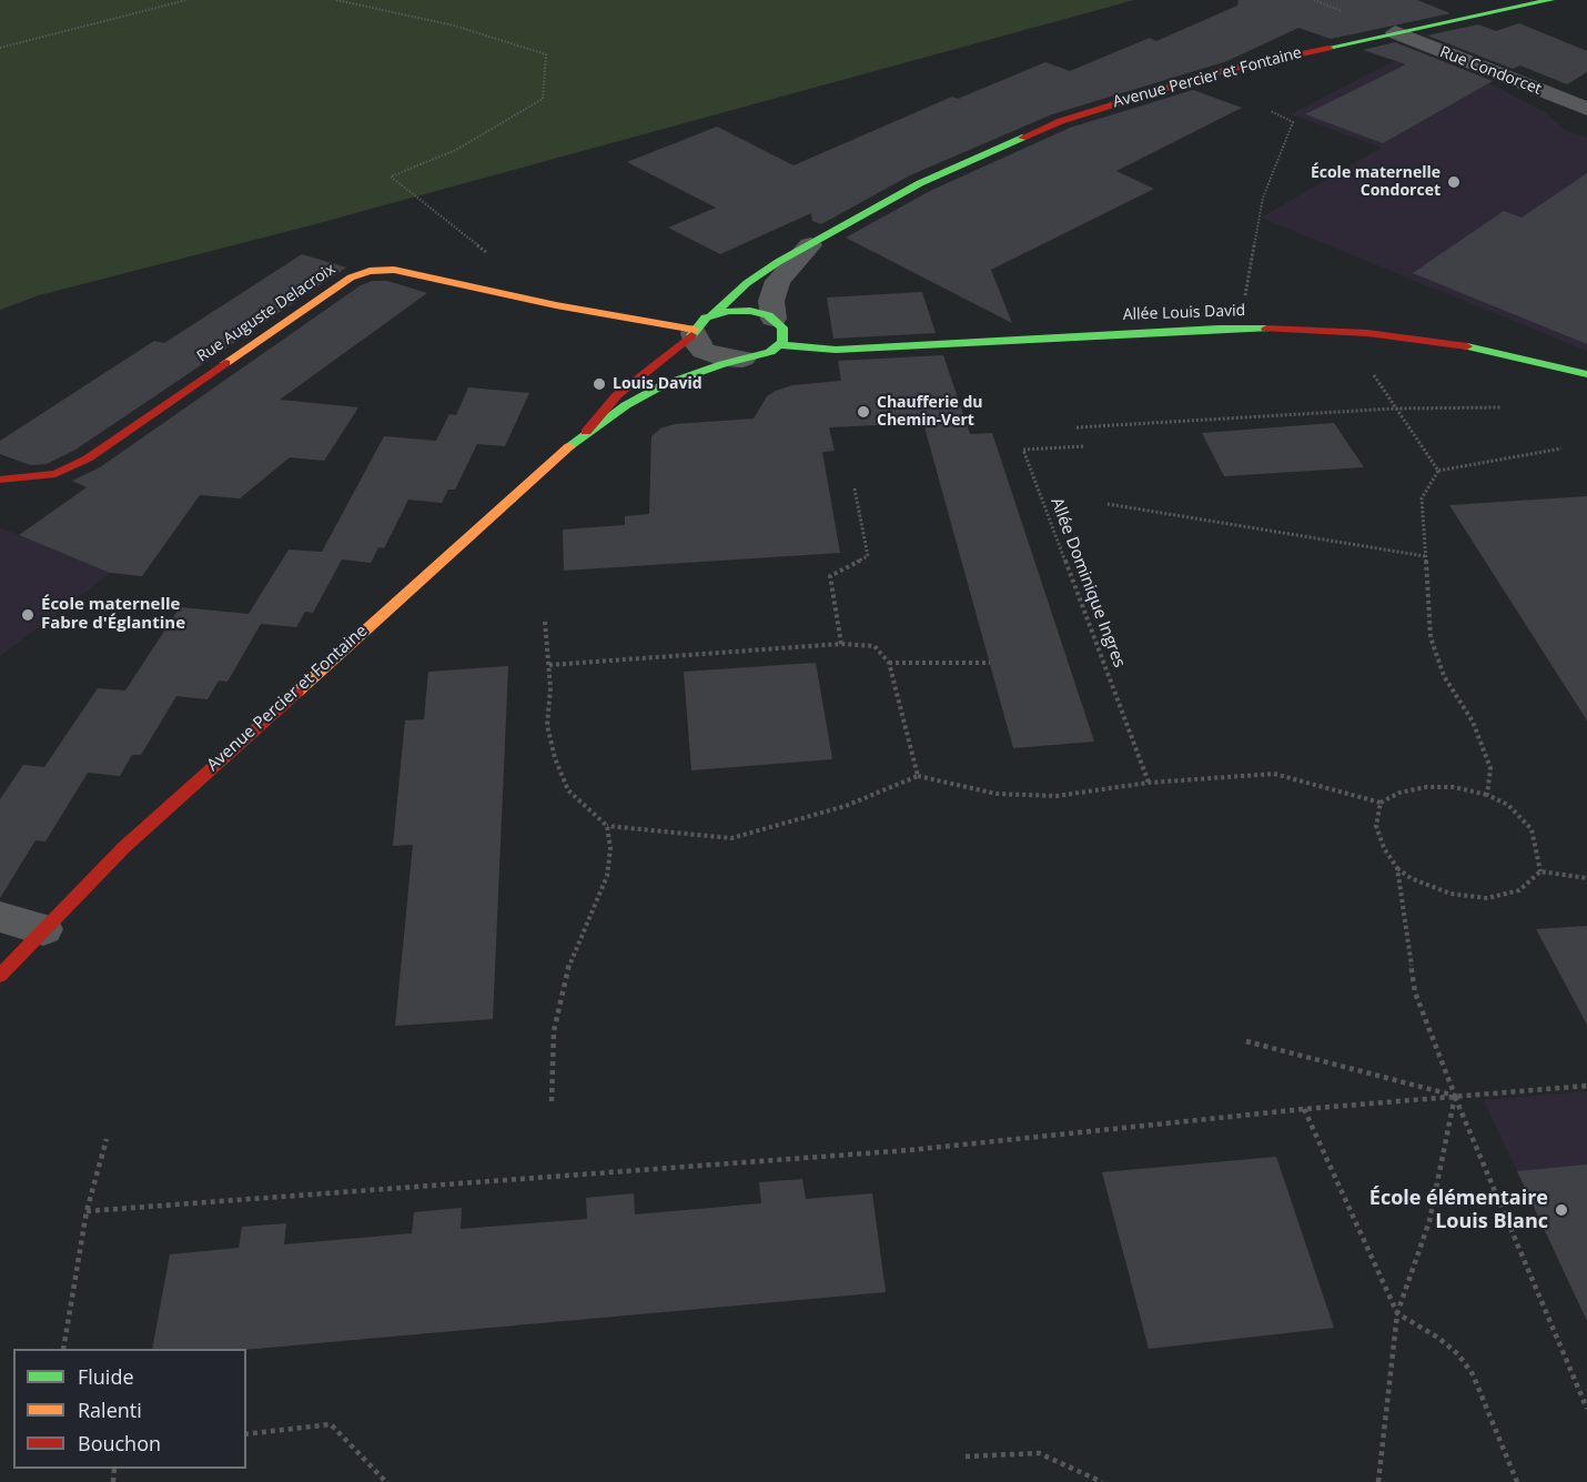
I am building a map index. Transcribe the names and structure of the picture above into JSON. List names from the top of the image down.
{
  "streets": {
    "street": [
      "Rue Condorcet",
      "Avenue Percier et Fontaine",
      "Rue Auguste Delacroix",
      "Allée Louis David"
    ],
    "path": ["Allée Dominique Ingres"]
  },
  "crossings": [
    ["Rue Condorcet", "Avenue Percier et Fontaine"],
    ["Avenue Percier et Fontaine", "Rue Auguste Delacroix"],
    ["Avenue Percier et Fontaine", "Allée Louis David"]
  ],
  "places": [
    "École maternelle Condorcet",
    "Louis David",
    "Chaufferie du Chemin-Vert",
    "École maternelle Fabre d'Églantine",
    "École élémentaire Louis Blanc"
  ],
  "legend": ["Fluide", "Ralenti", "Bouchon"]
}
